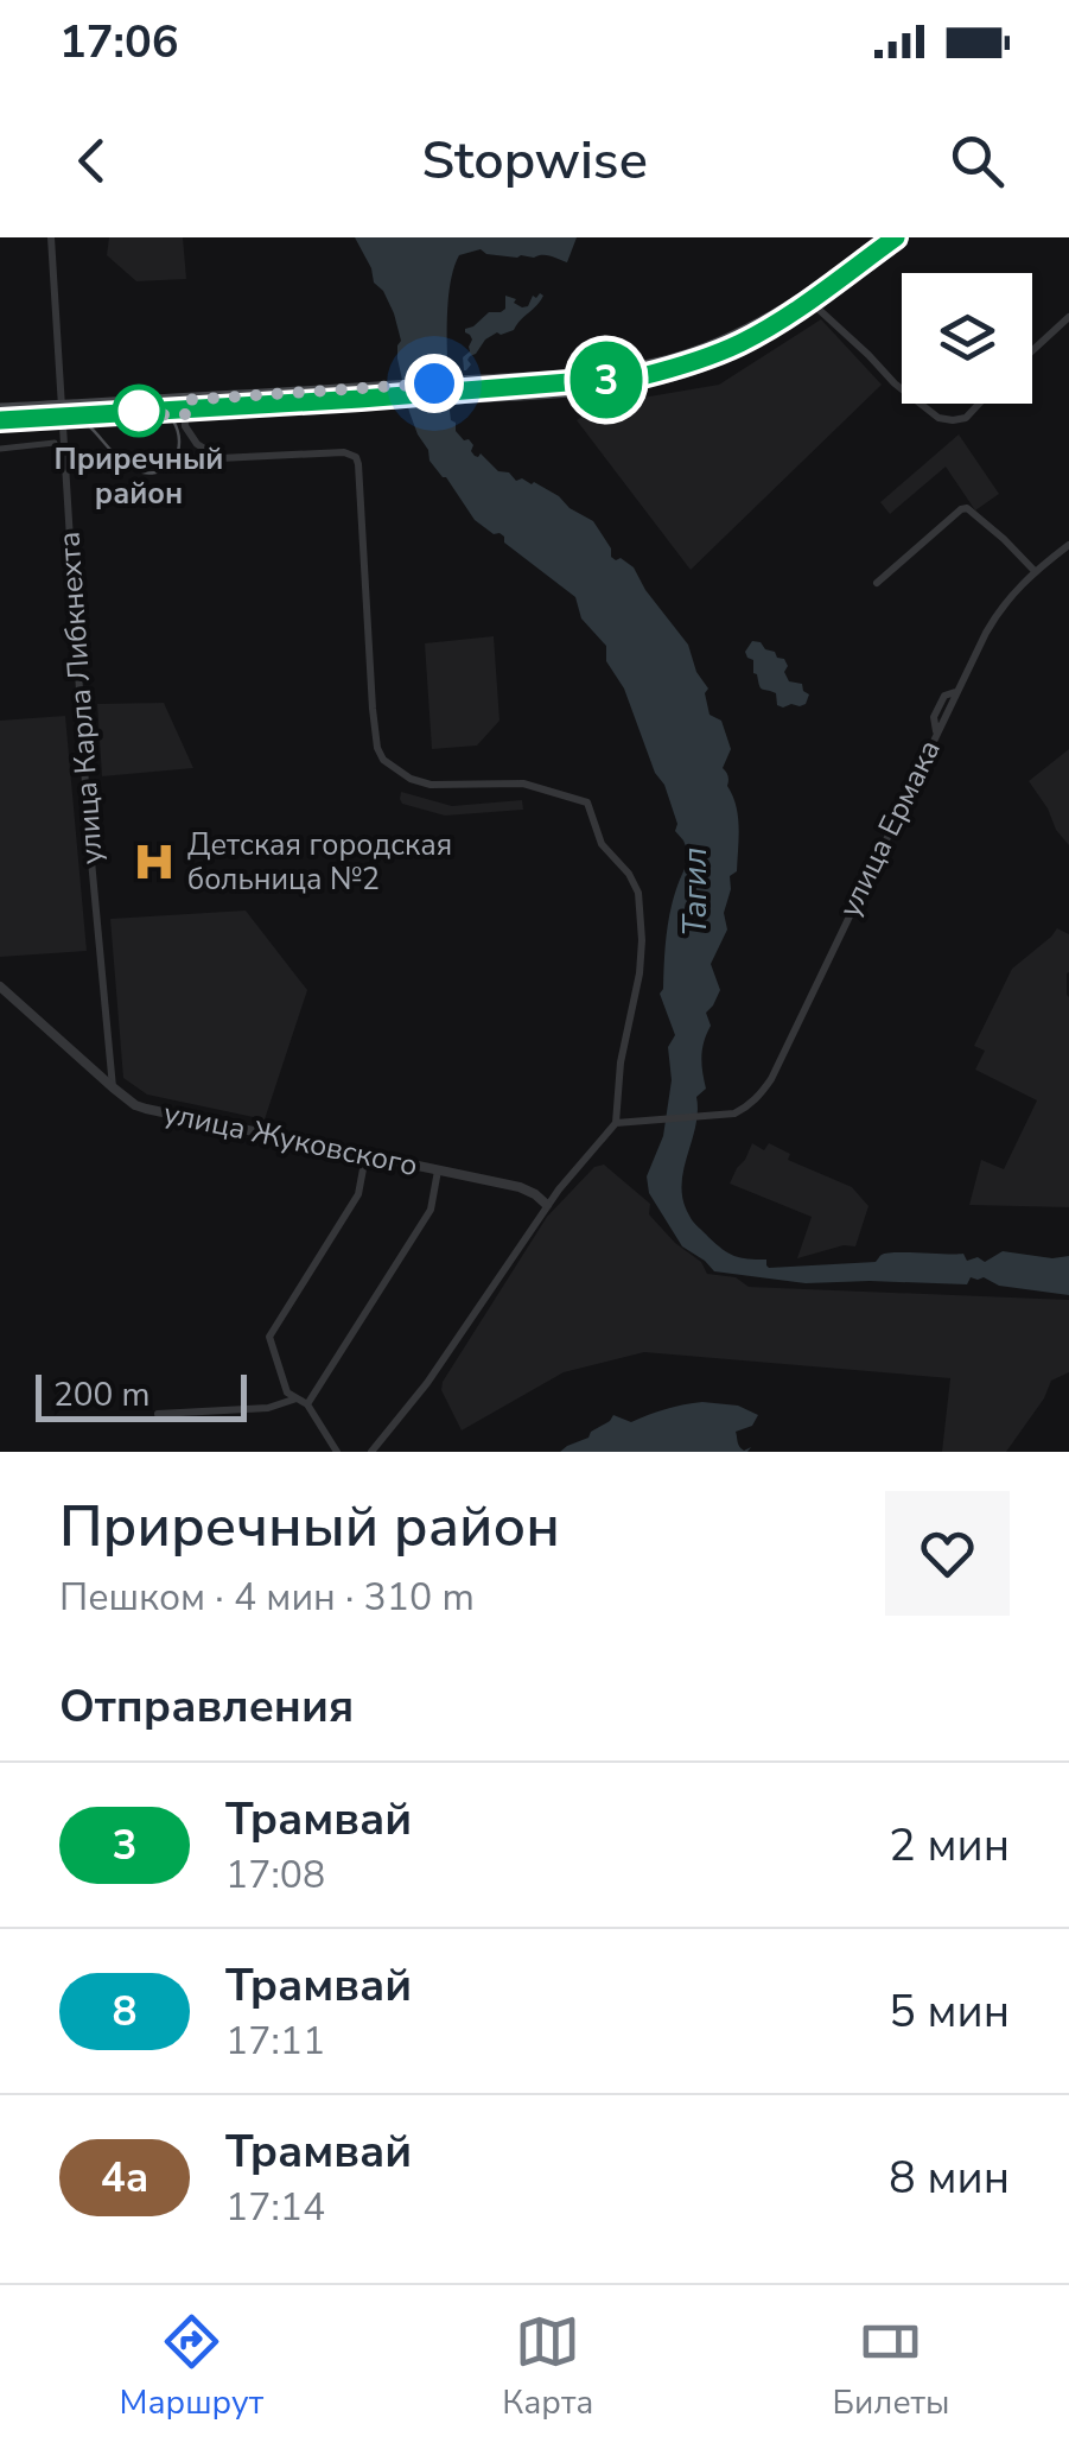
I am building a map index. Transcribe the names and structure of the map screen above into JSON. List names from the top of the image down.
{
  "streets": {
    "street": ["улица Карла Либкнехта", "улица Ермака", "улица Жуковского"]
  },
  "crossings": [
    ["улица Карла Либкнехта", "улица Жуковского"]
  ],
  "water": ["Тагил"],
  "places": {
    "other": ["Приречный район"],
    "hospital": ["Детская городская больница №2"]
  },
  "lines": ["tram line 3"],
  "scale_bar": "200 m",
  "page": {
    "status": "17:06",
    "header": "Stopwise",
    "on_map": "3",
    "scale": "200 m",
    "heading": [
      ["Приречный район", "Пешком · 4 мин · 310 m"],
      "Отправления"
    ],
    "list": [
      {
        "mark": "3",
        "name": "Трамвай",
        "note": "17:08",
        "value": "2 мин"
      },
      {
        "mark": "8",
        "name": "Трамвай",
        "note": "17:11",
        "value": "5 мин"
      },
      {
        "mark": "4а",
        "name": "Трамвай",
        "note": "17:14",
        "value": "8 мин"
      }
    ],
    "tabs": ["Маршрут", "Карта", "Билеты"]
  }
}
